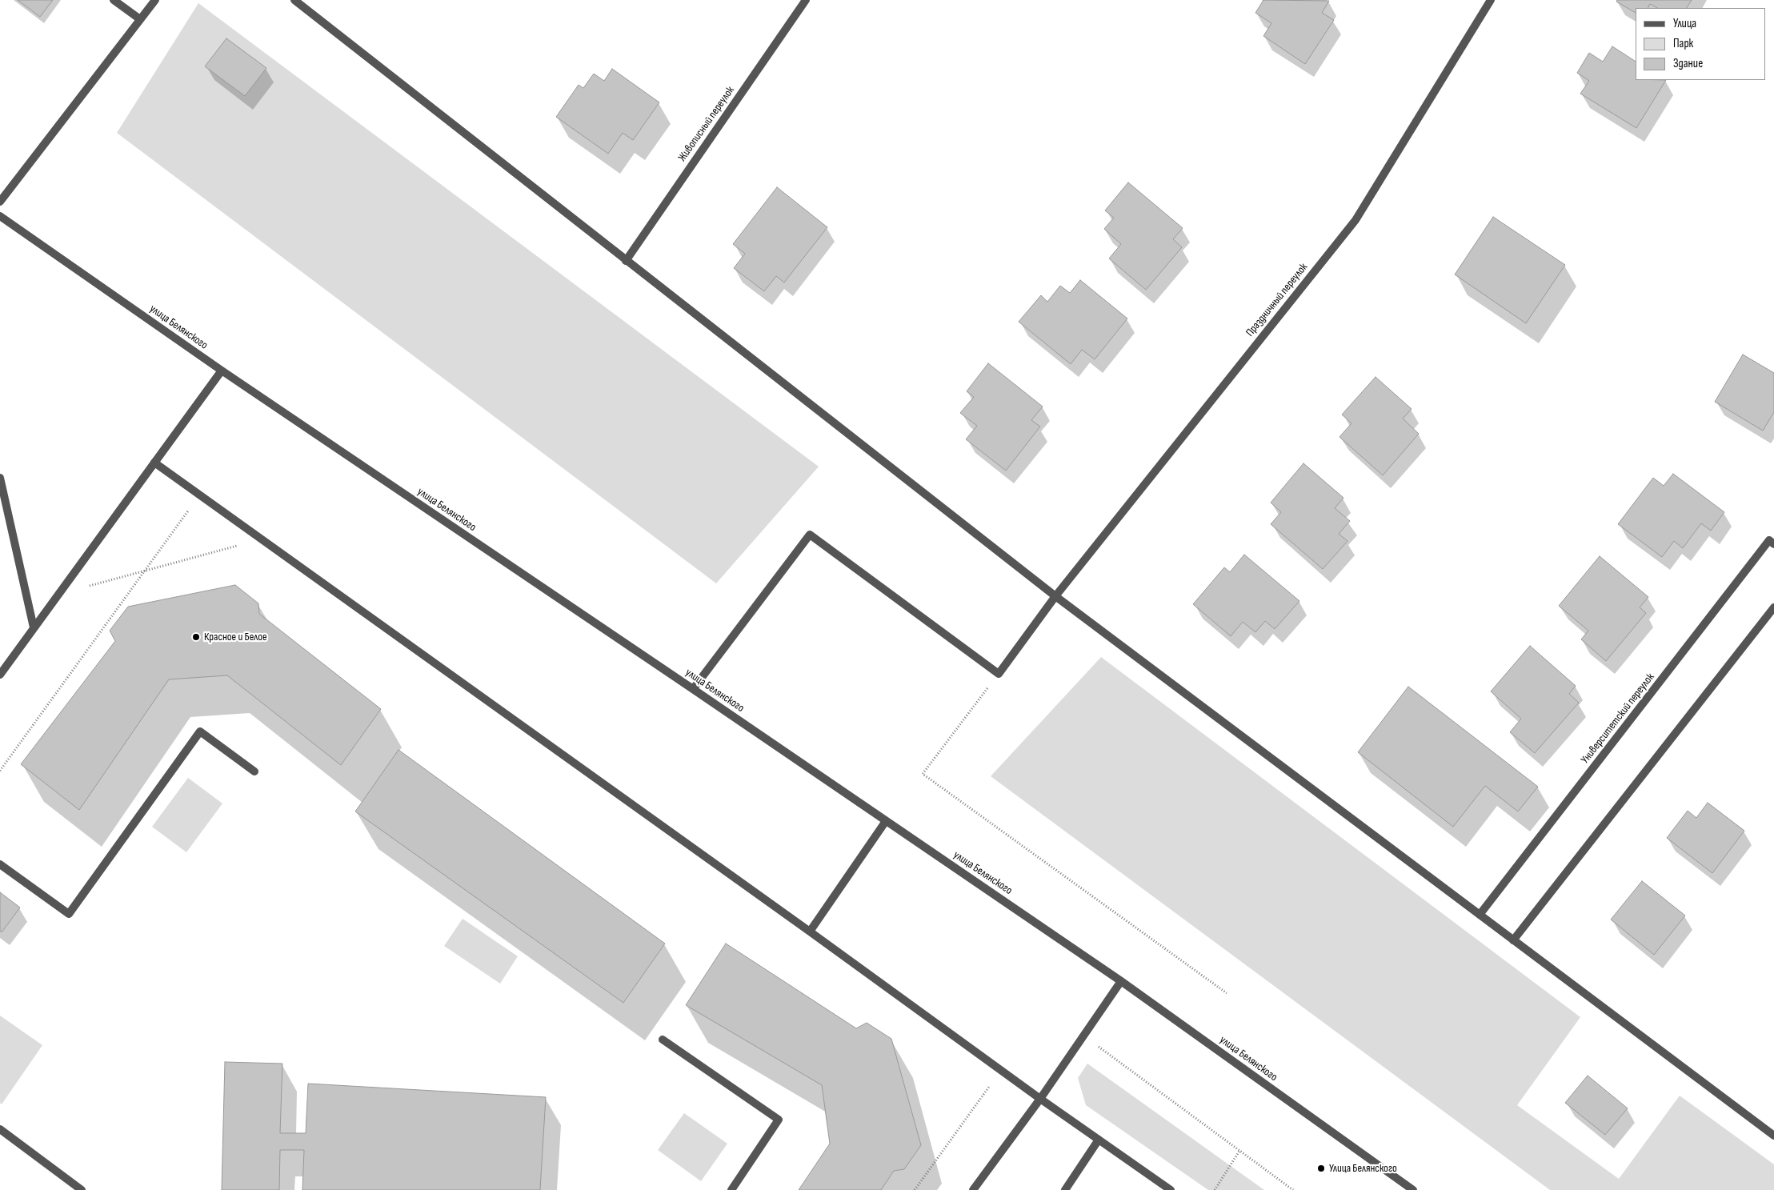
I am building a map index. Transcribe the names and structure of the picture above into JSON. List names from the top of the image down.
{
  "streets": {
    "street": [
      "Живописный переулок",
      "Праздничный переулок",
      "улица Белянского",
      "Университетский переулок"
    ]
  },
  "places": ["Красное и Белое", "Улица Белянского"],
  "legend": ["Улица", "Парк", "Здание"]
}
